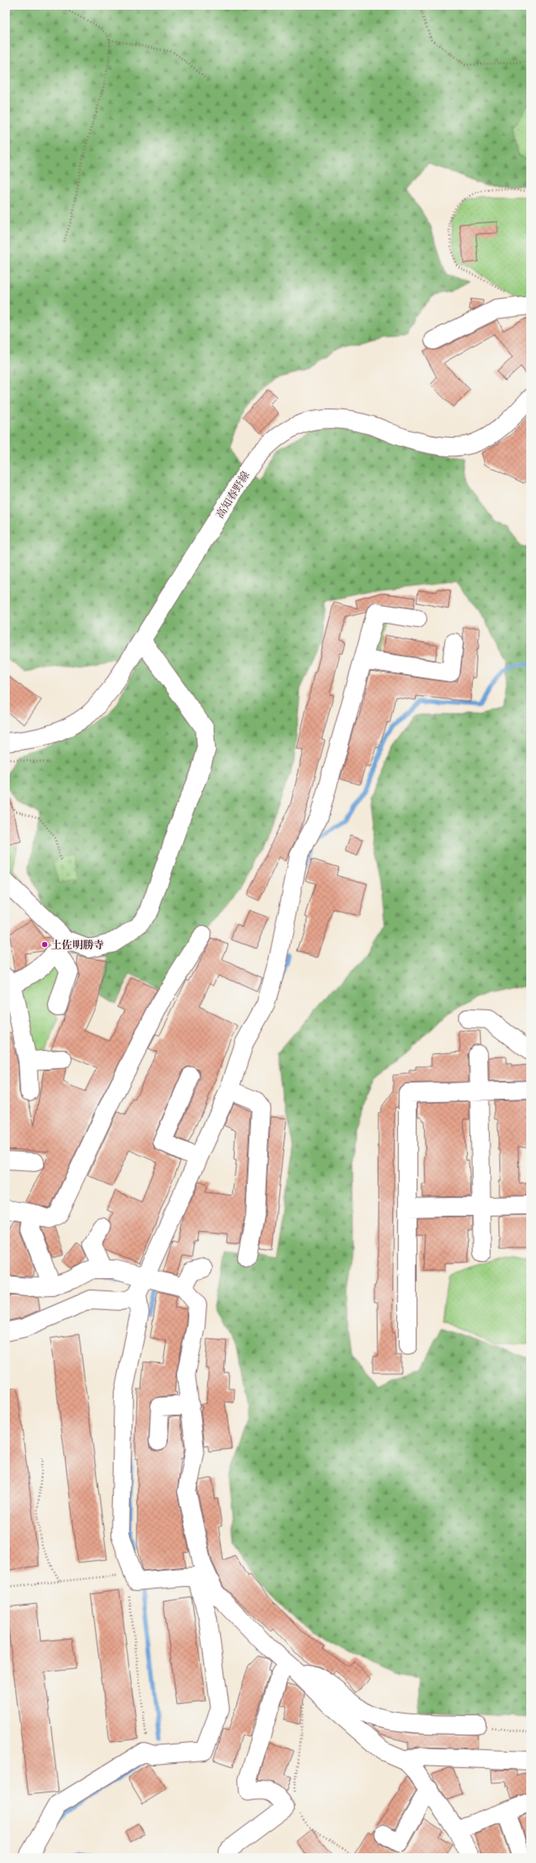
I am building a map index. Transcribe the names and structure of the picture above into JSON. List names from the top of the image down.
{
  "streets": {
    "street": ["高知春野線"]
  },
  "places": ["土佐明勝寺"]
}
